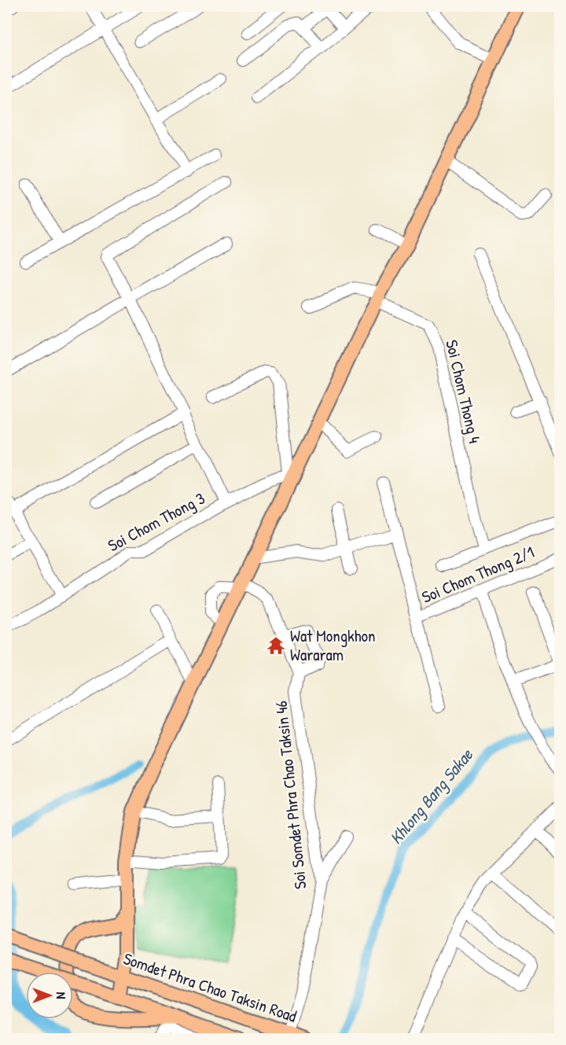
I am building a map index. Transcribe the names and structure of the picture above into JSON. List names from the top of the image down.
{
  "streets": {
    "main road": ["Somdet Phra Chao Taksin Road"],
    "street": [
      "Soi Chom Thong 4",
      "Soi Chom Thong 3",
      "Soi Chom Thong 2/1",
      "Soi Somdet Phra Chao Taksin 46"
    ]
  },
  "crossings": [
    ["Soi Somdet Phra Chao Taksin 46", "Somdet Phra Chao Taksin Road"]
  ],
  "water": ["Khlong Bang Sakae"],
  "places": {
    "temple": ["Wat Mongkhon Wararam"]
  },
  "north": "right"
}
